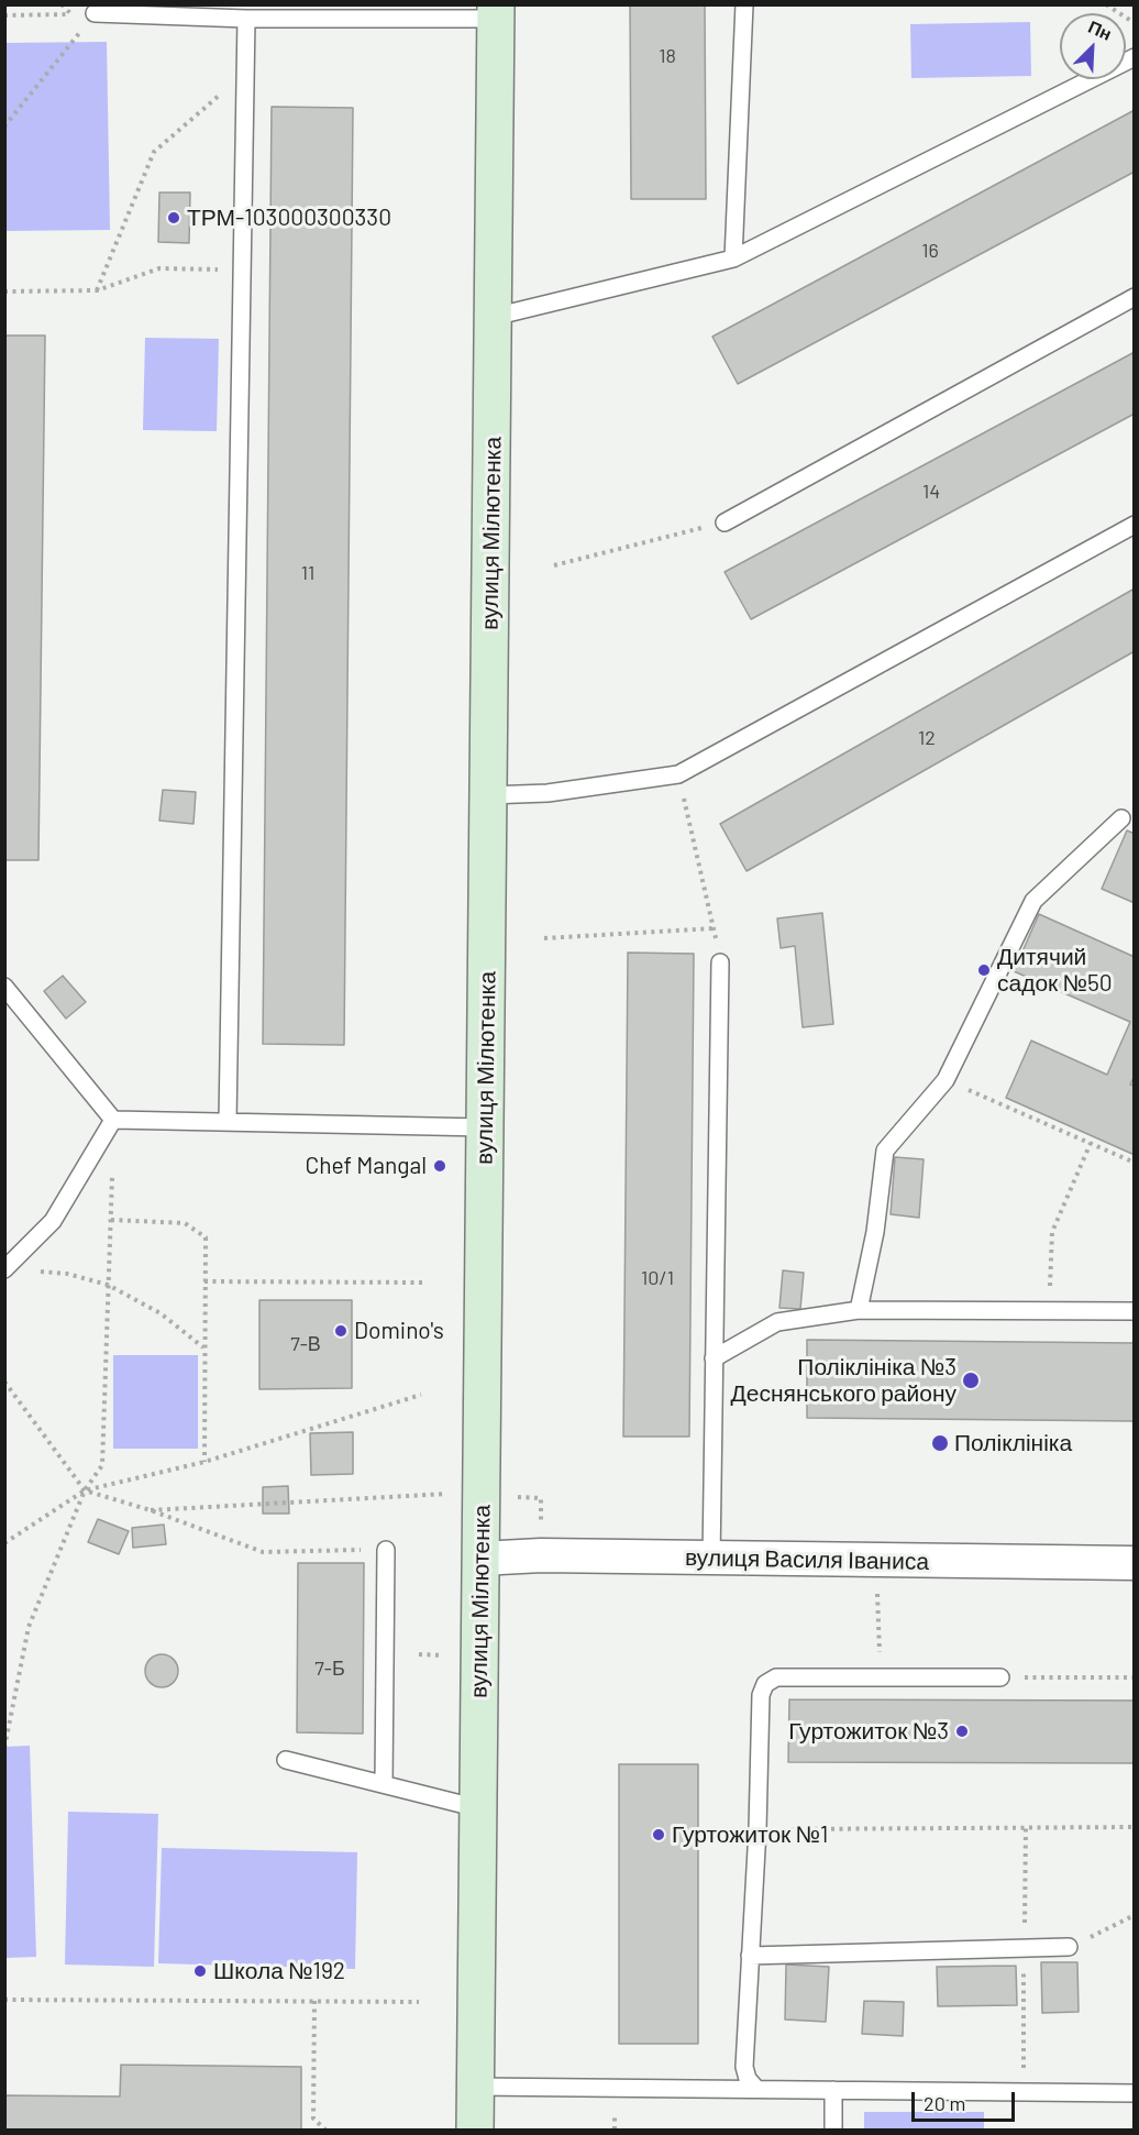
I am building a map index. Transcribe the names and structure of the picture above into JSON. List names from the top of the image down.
{
  "streets": {
    "street": ["вулиця Мілютенка", "вулиця Василя Іваниса"]
  },
  "crossings": [
    ["вулиця Мілютенка", "вулиця Василя Іваниса"]
  ],
  "places": [
    "ТРМ-103000300330",
    "Дитячий садок №50",
    "Chef Mangal",
    "Domino's",
    "Поліклініка №3 Деснянського району",
    "Поліклініка",
    "Гуртожиток №3",
    "Гуртожиток №1",
    "Школа №192"
  ],
  "house_numbers": [
    "18",
    "16",
    "14",
    "11",
    "12",
    "10/1",
    "7-В",
    "7-Б"
  ],
  "scale_bar": "20 m",
  "north": "top right"
}
